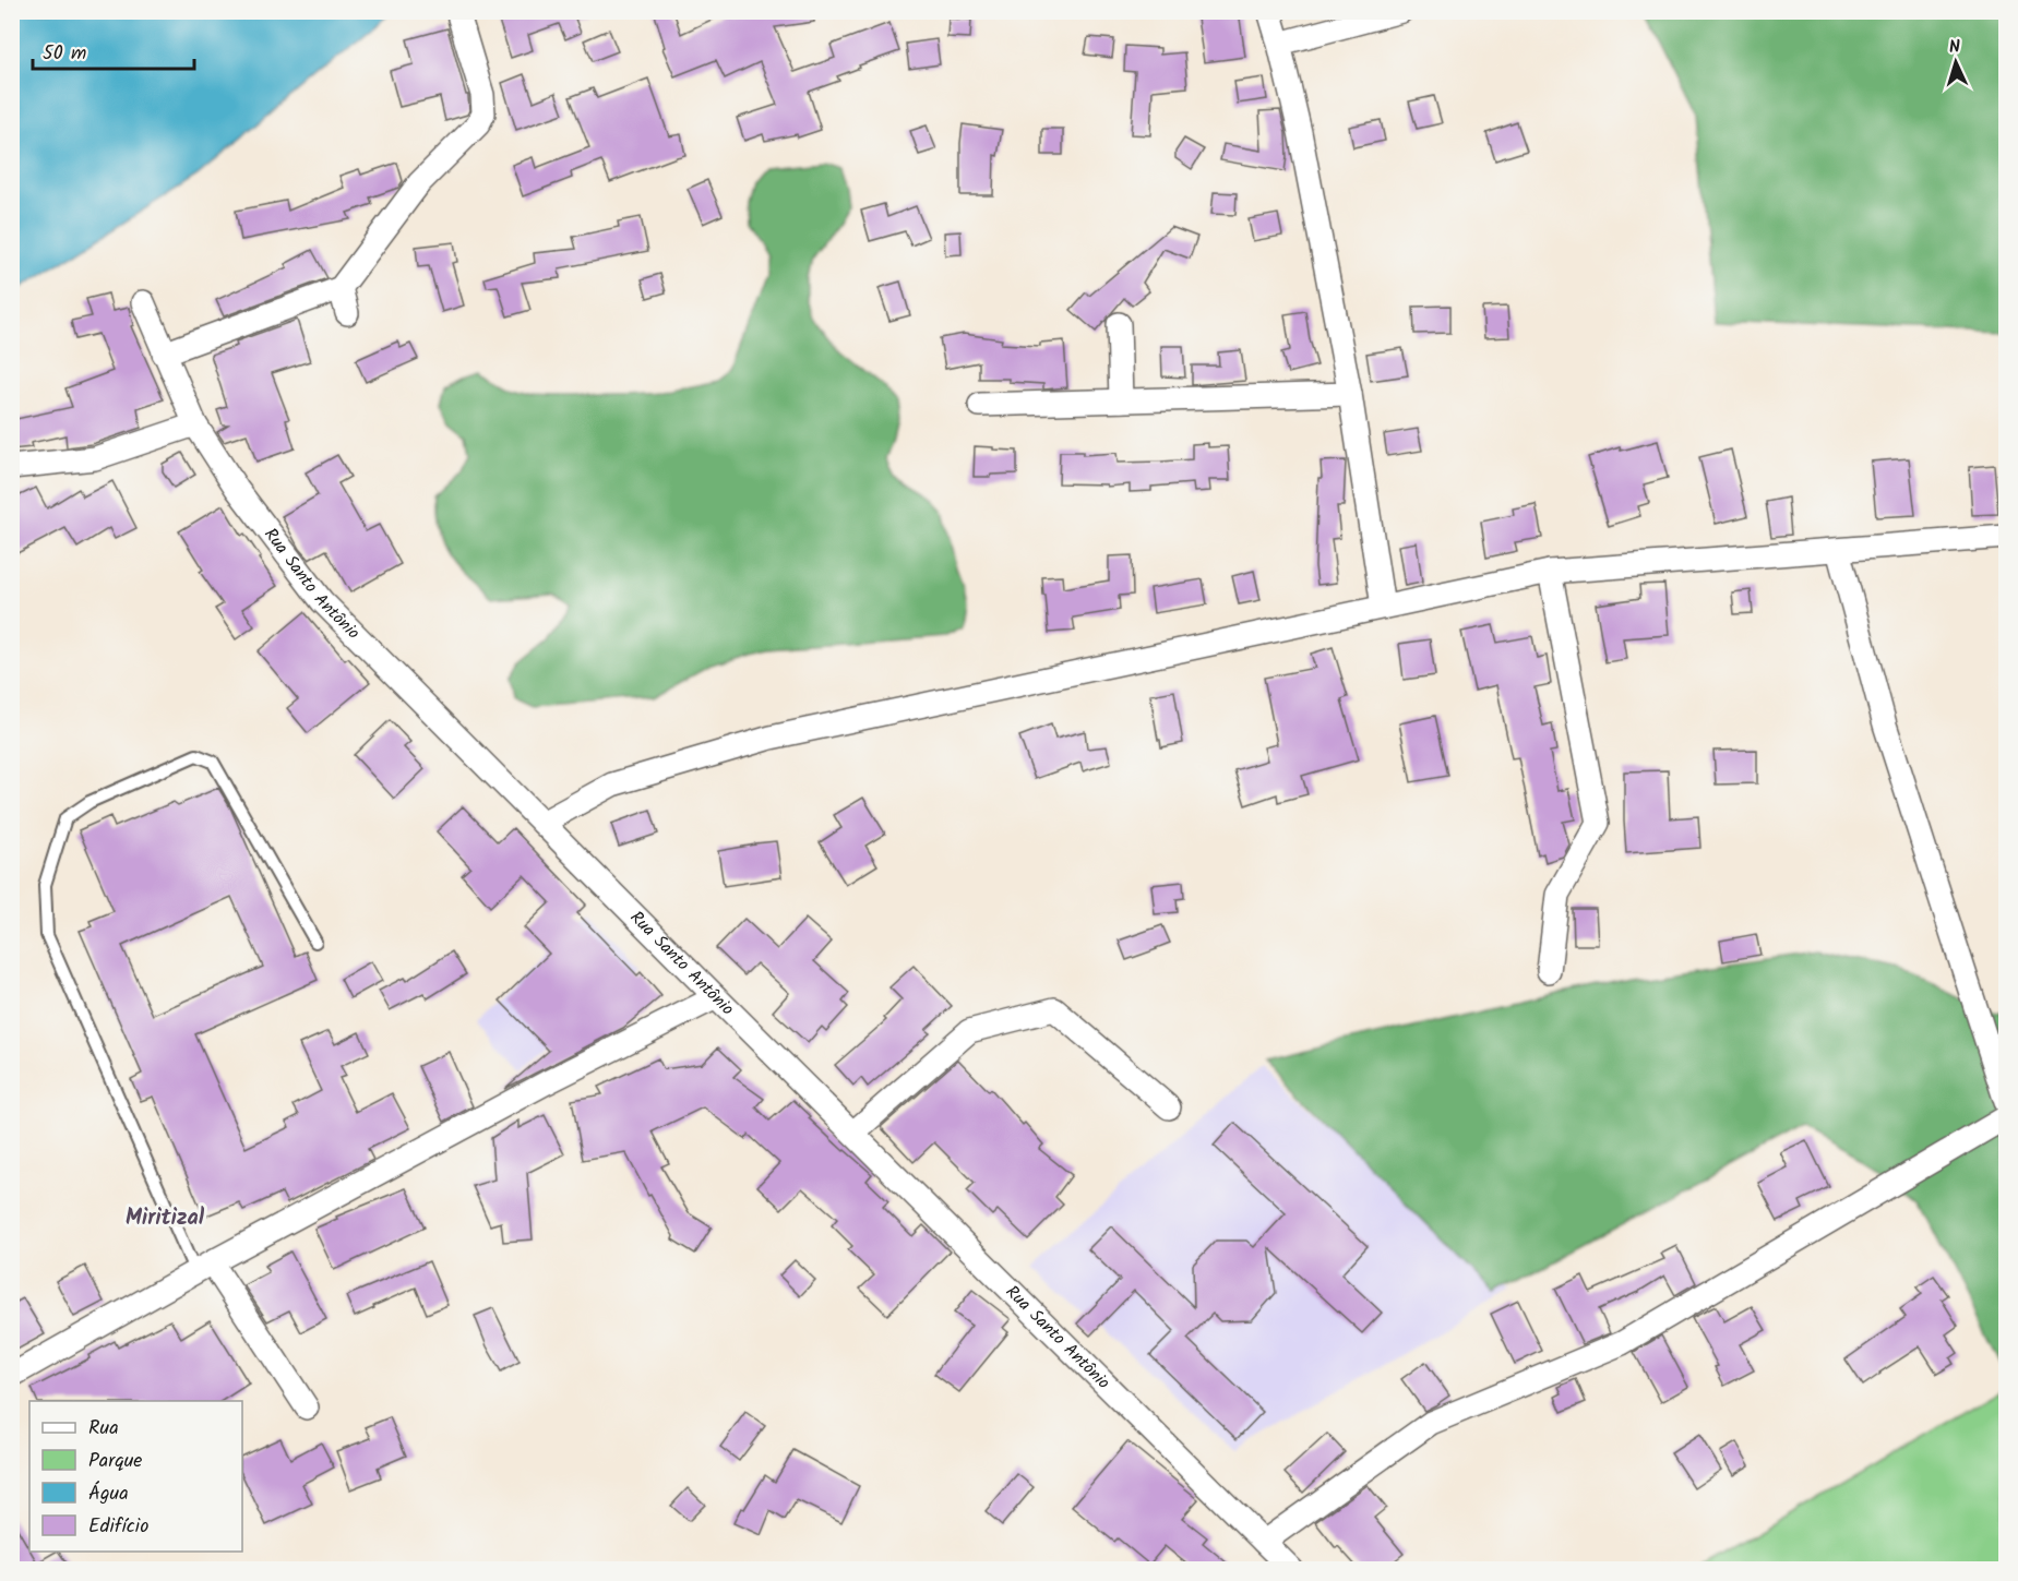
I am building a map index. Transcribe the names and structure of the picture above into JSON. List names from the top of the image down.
{
  "streets": {
    "street": ["Rua Santo Antônio"]
  },
  "districts": ["Miritizal"],
  "legend": [
    "Rua",
    "Parque",
    "Água",
    "Edifício"
  ],
  "scale_bar": "50 m",
  "north": "top"
}
